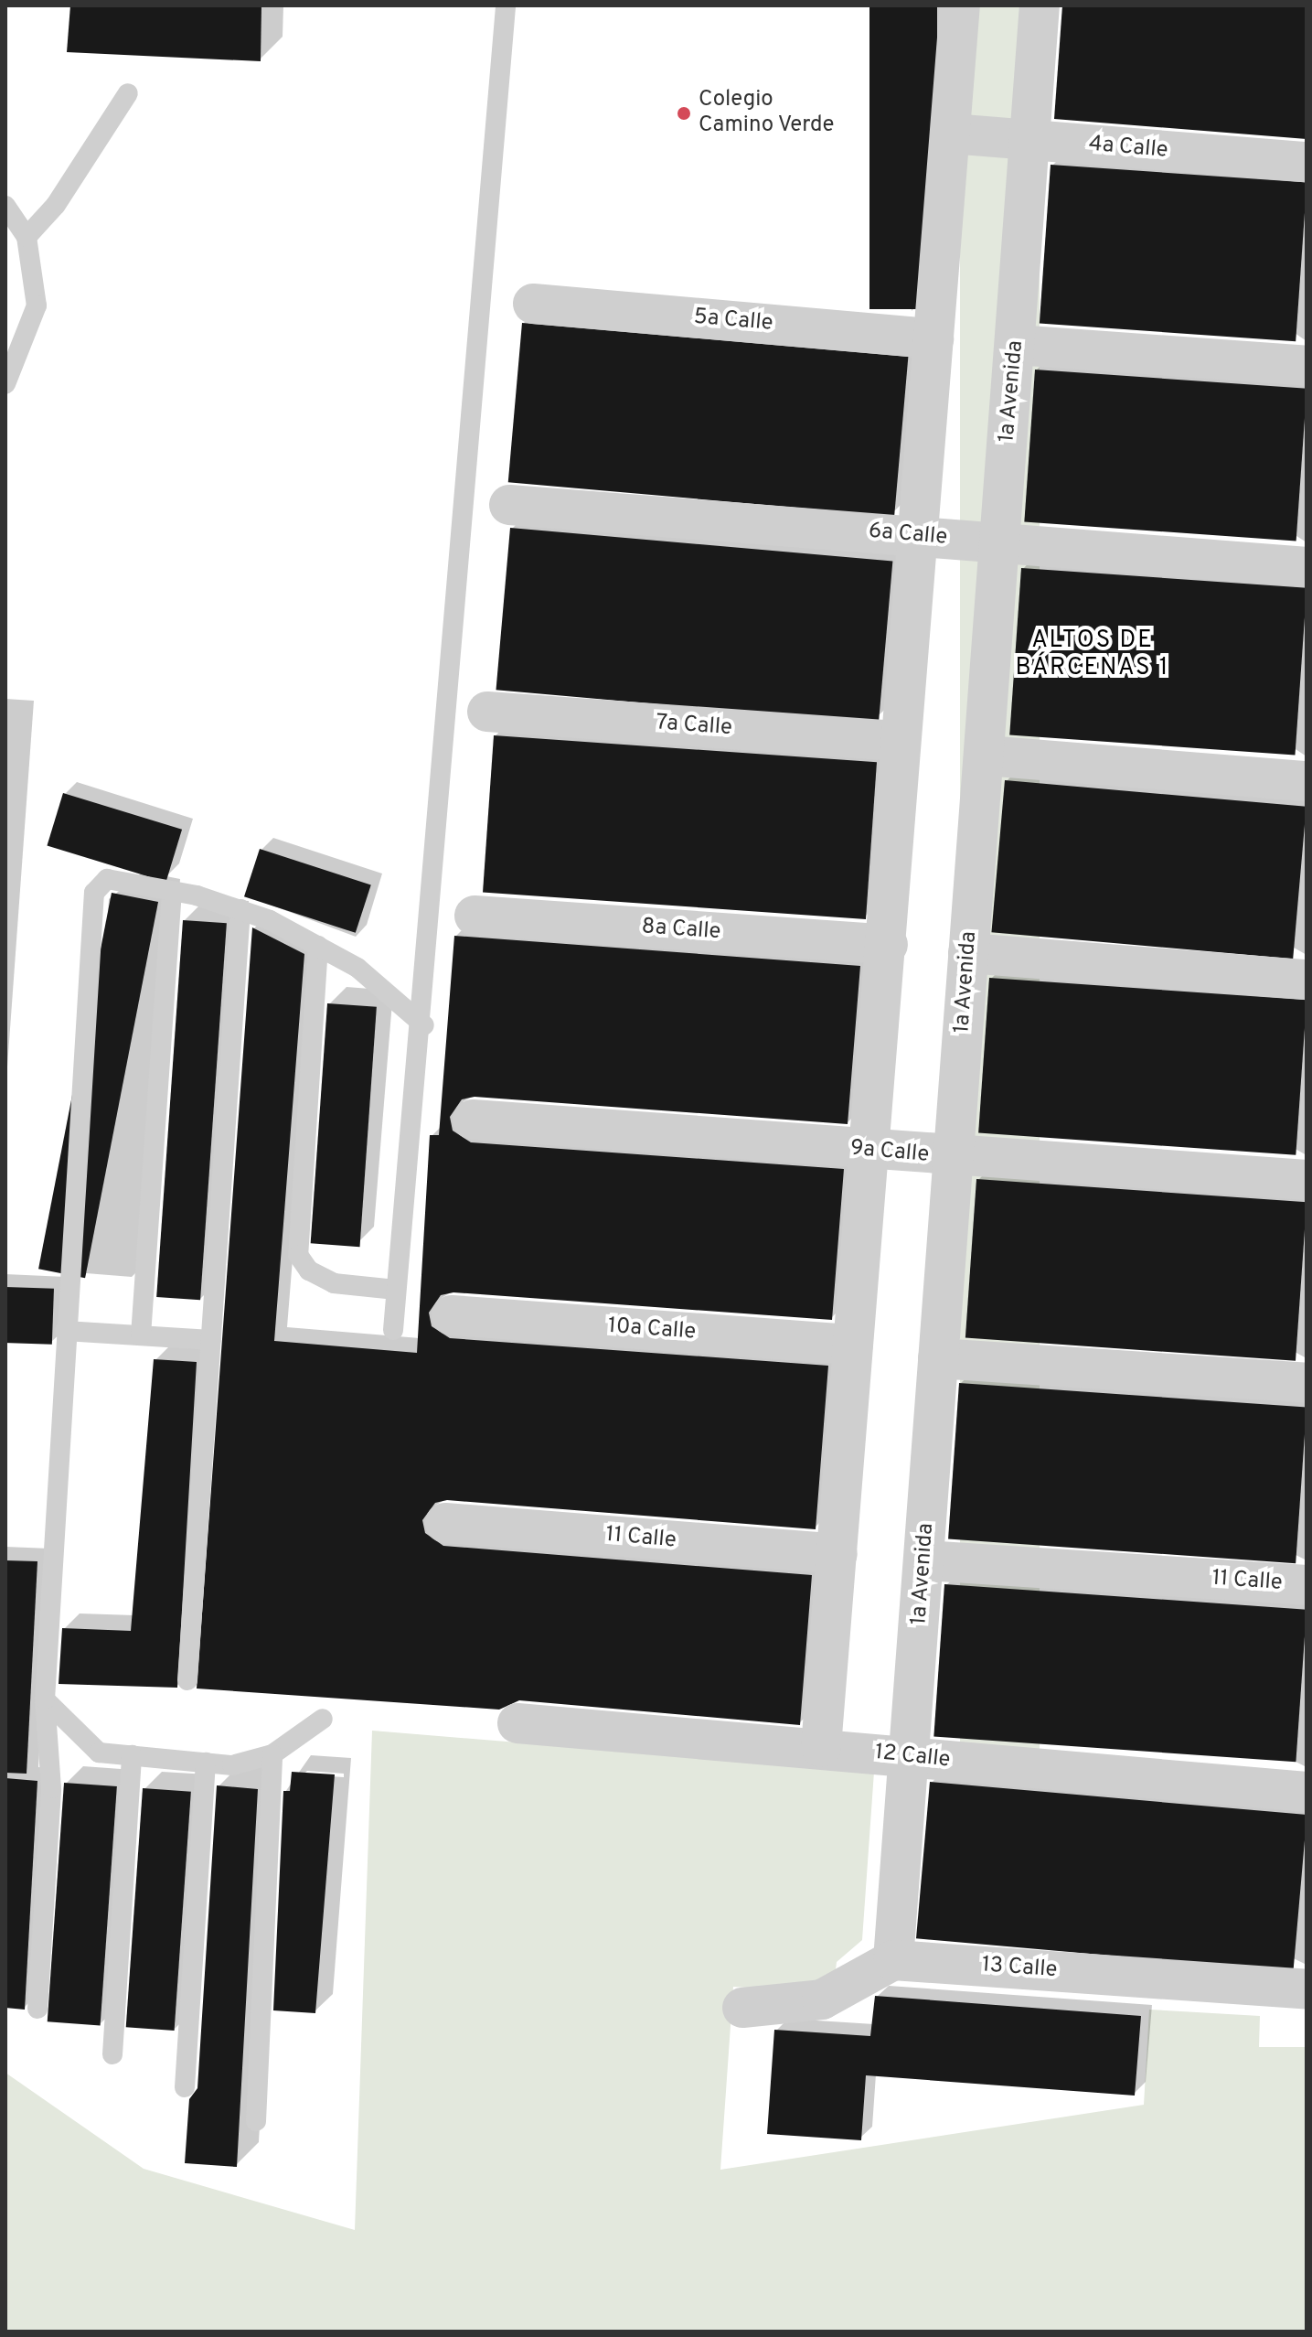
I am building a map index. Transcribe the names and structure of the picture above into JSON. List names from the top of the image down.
{
  "streets": {
    "street": [
      "4a Calle",
      "5a Calle",
      "1a Avenida",
      "6a Calle",
      "7a Calle",
      "8a Calle",
      "9a Calle",
      "10a Calle",
      "11 Calle",
      "12 Calle",
      "13 Calle"
    ]
  },
  "crossings": [
    ["4a Calle", "1a Avenida"],
    ["1a Avenida", "6a Calle"],
    ["1a Avenida", "9a Calle"],
    ["1a Avenida", "11 Calle"],
    ["1a Avenida", "12 Calle"],
    ["1a Avenida", "13 Calle"]
  ],
  "districts": ["ALTOS DE BÁRCENAS 1"],
  "places": ["Colegio Camino Verde"]
}
